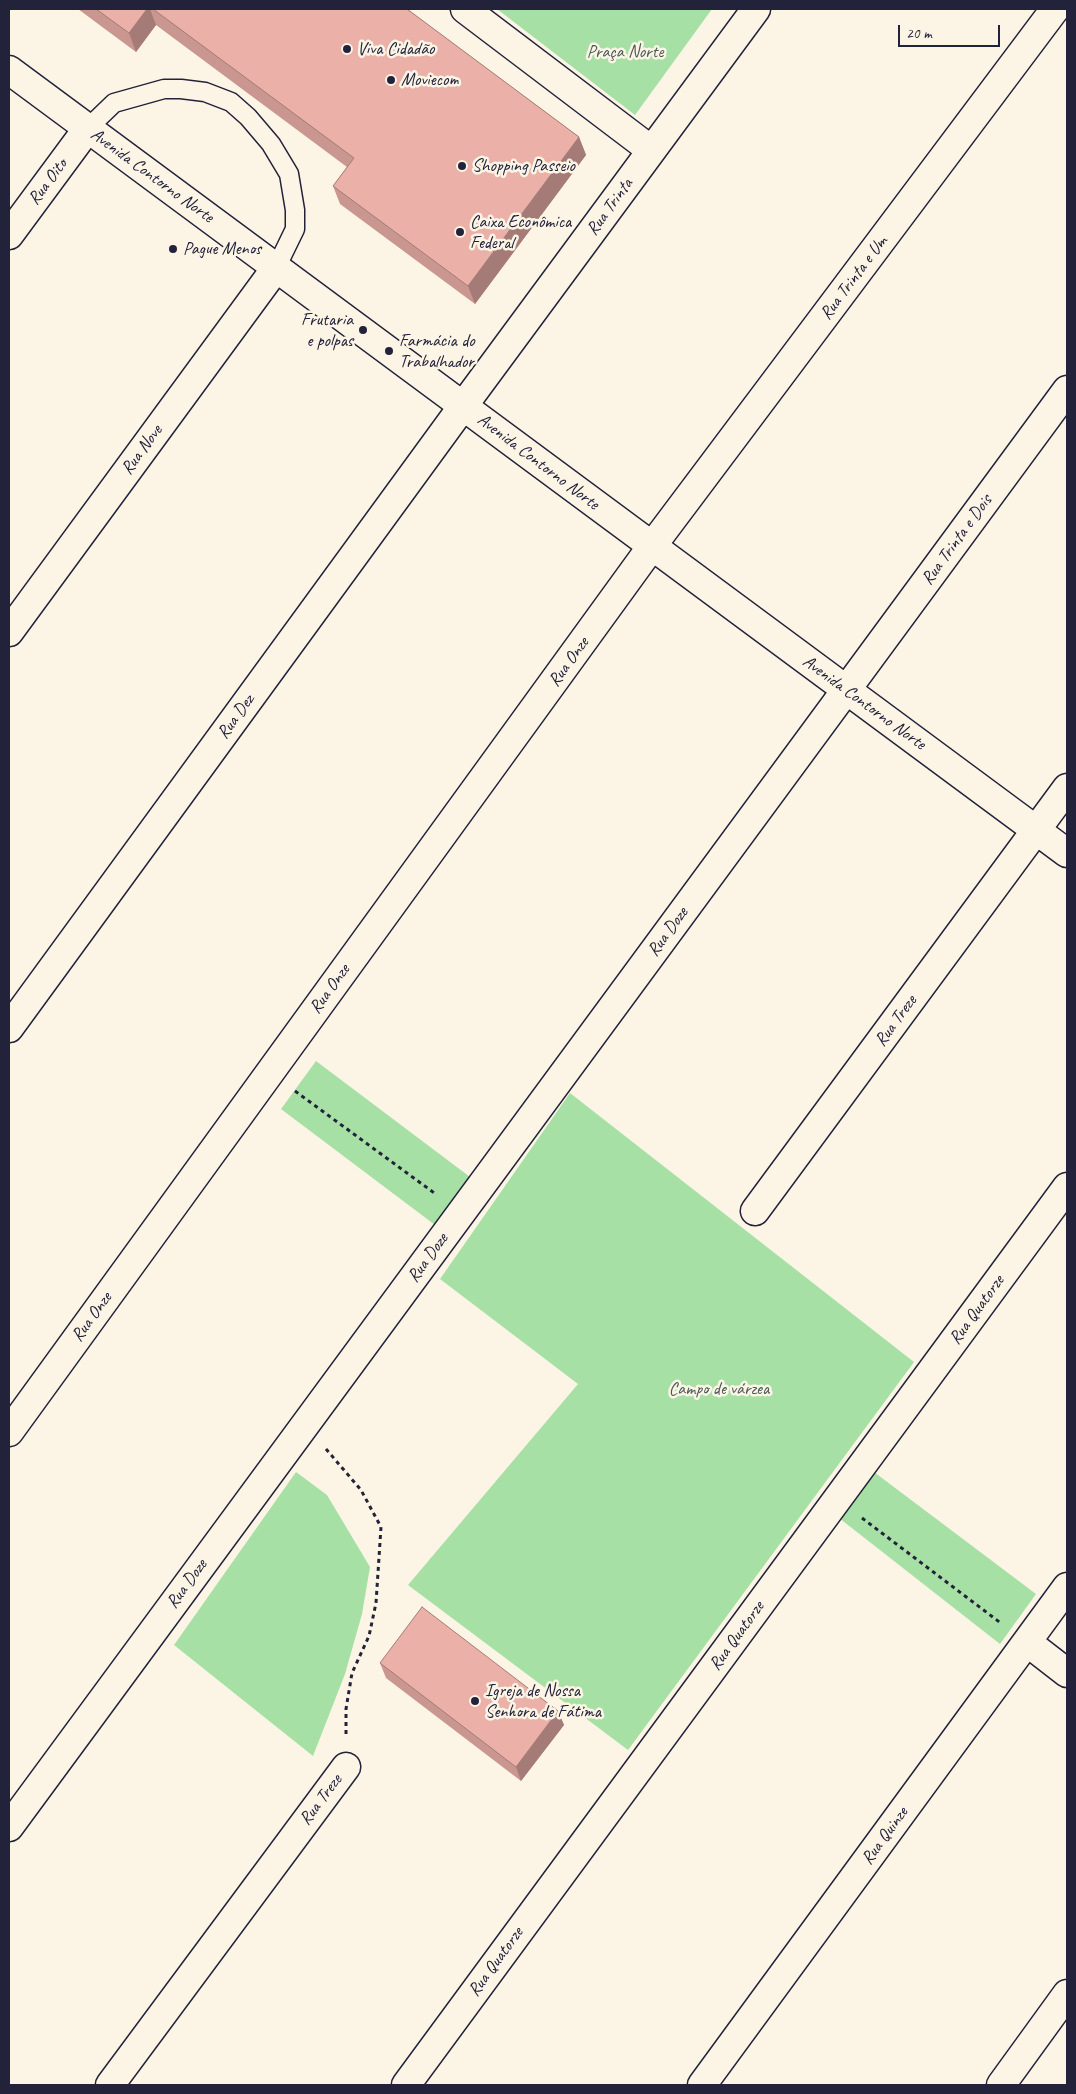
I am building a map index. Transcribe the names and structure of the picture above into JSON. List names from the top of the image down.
{
  "streets": {
    "street": [
      "Avenida Contorno Norte",
      "Rua Oito",
      "Rua Trinta",
      "Rua Trinta e Um",
      "Rua Nove",
      "Rua Trinta e Dois",
      "Rua Onze",
      "Rua Dez",
      "Rua Doze",
      "Rua Treze",
      "Rua Quatorze",
      "Rua Quinze"
    ]
  },
  "crossings": [
    ["Avenida Contorno Norte", "Rua Oito"],
    ["Avenida Contorno Norte", "Rua Trinta"],
    ["Avenida Contorno Norte", "Rua Trinta e Um"],
    ["Avenida Contorno Norte", "Rua Nove"],
    ["Avenida Contorno Norte", "Rua Trinta e Dois"],
    ["Avenida Contorno Norte", "Rua Onze"],
    ["Avenida Contorno Norte", "Rua Dez"],
    ["Avenida Contorno Norte", "Rua Doze"],
    ["Avenida Contorno Norte", "Rua Treze"],
    ["Rua Trinta", "Rua Dez"],
    ["Rua Trinta e Um", "Rua Onze"],
    ["Rua Trinta e Dois", "Rua Doze"],
    ["Rua Doze", "Rua Treze"]
  ],
  "parks": ["Praça Norte", "Campo de várzea"],
  "places": [
    "Viva Cidadão",
    "Moviecom",
    "Shopping Passeio",
    "Caixa Econômica Federal",
    "Pague Menos",
    "Frutaria e polpas",
    "Farmácia do Trabalhador",
    "Igreja de Nossa Senhora de Fátima"
  ],
  "scale_bar": "20 m"
}
